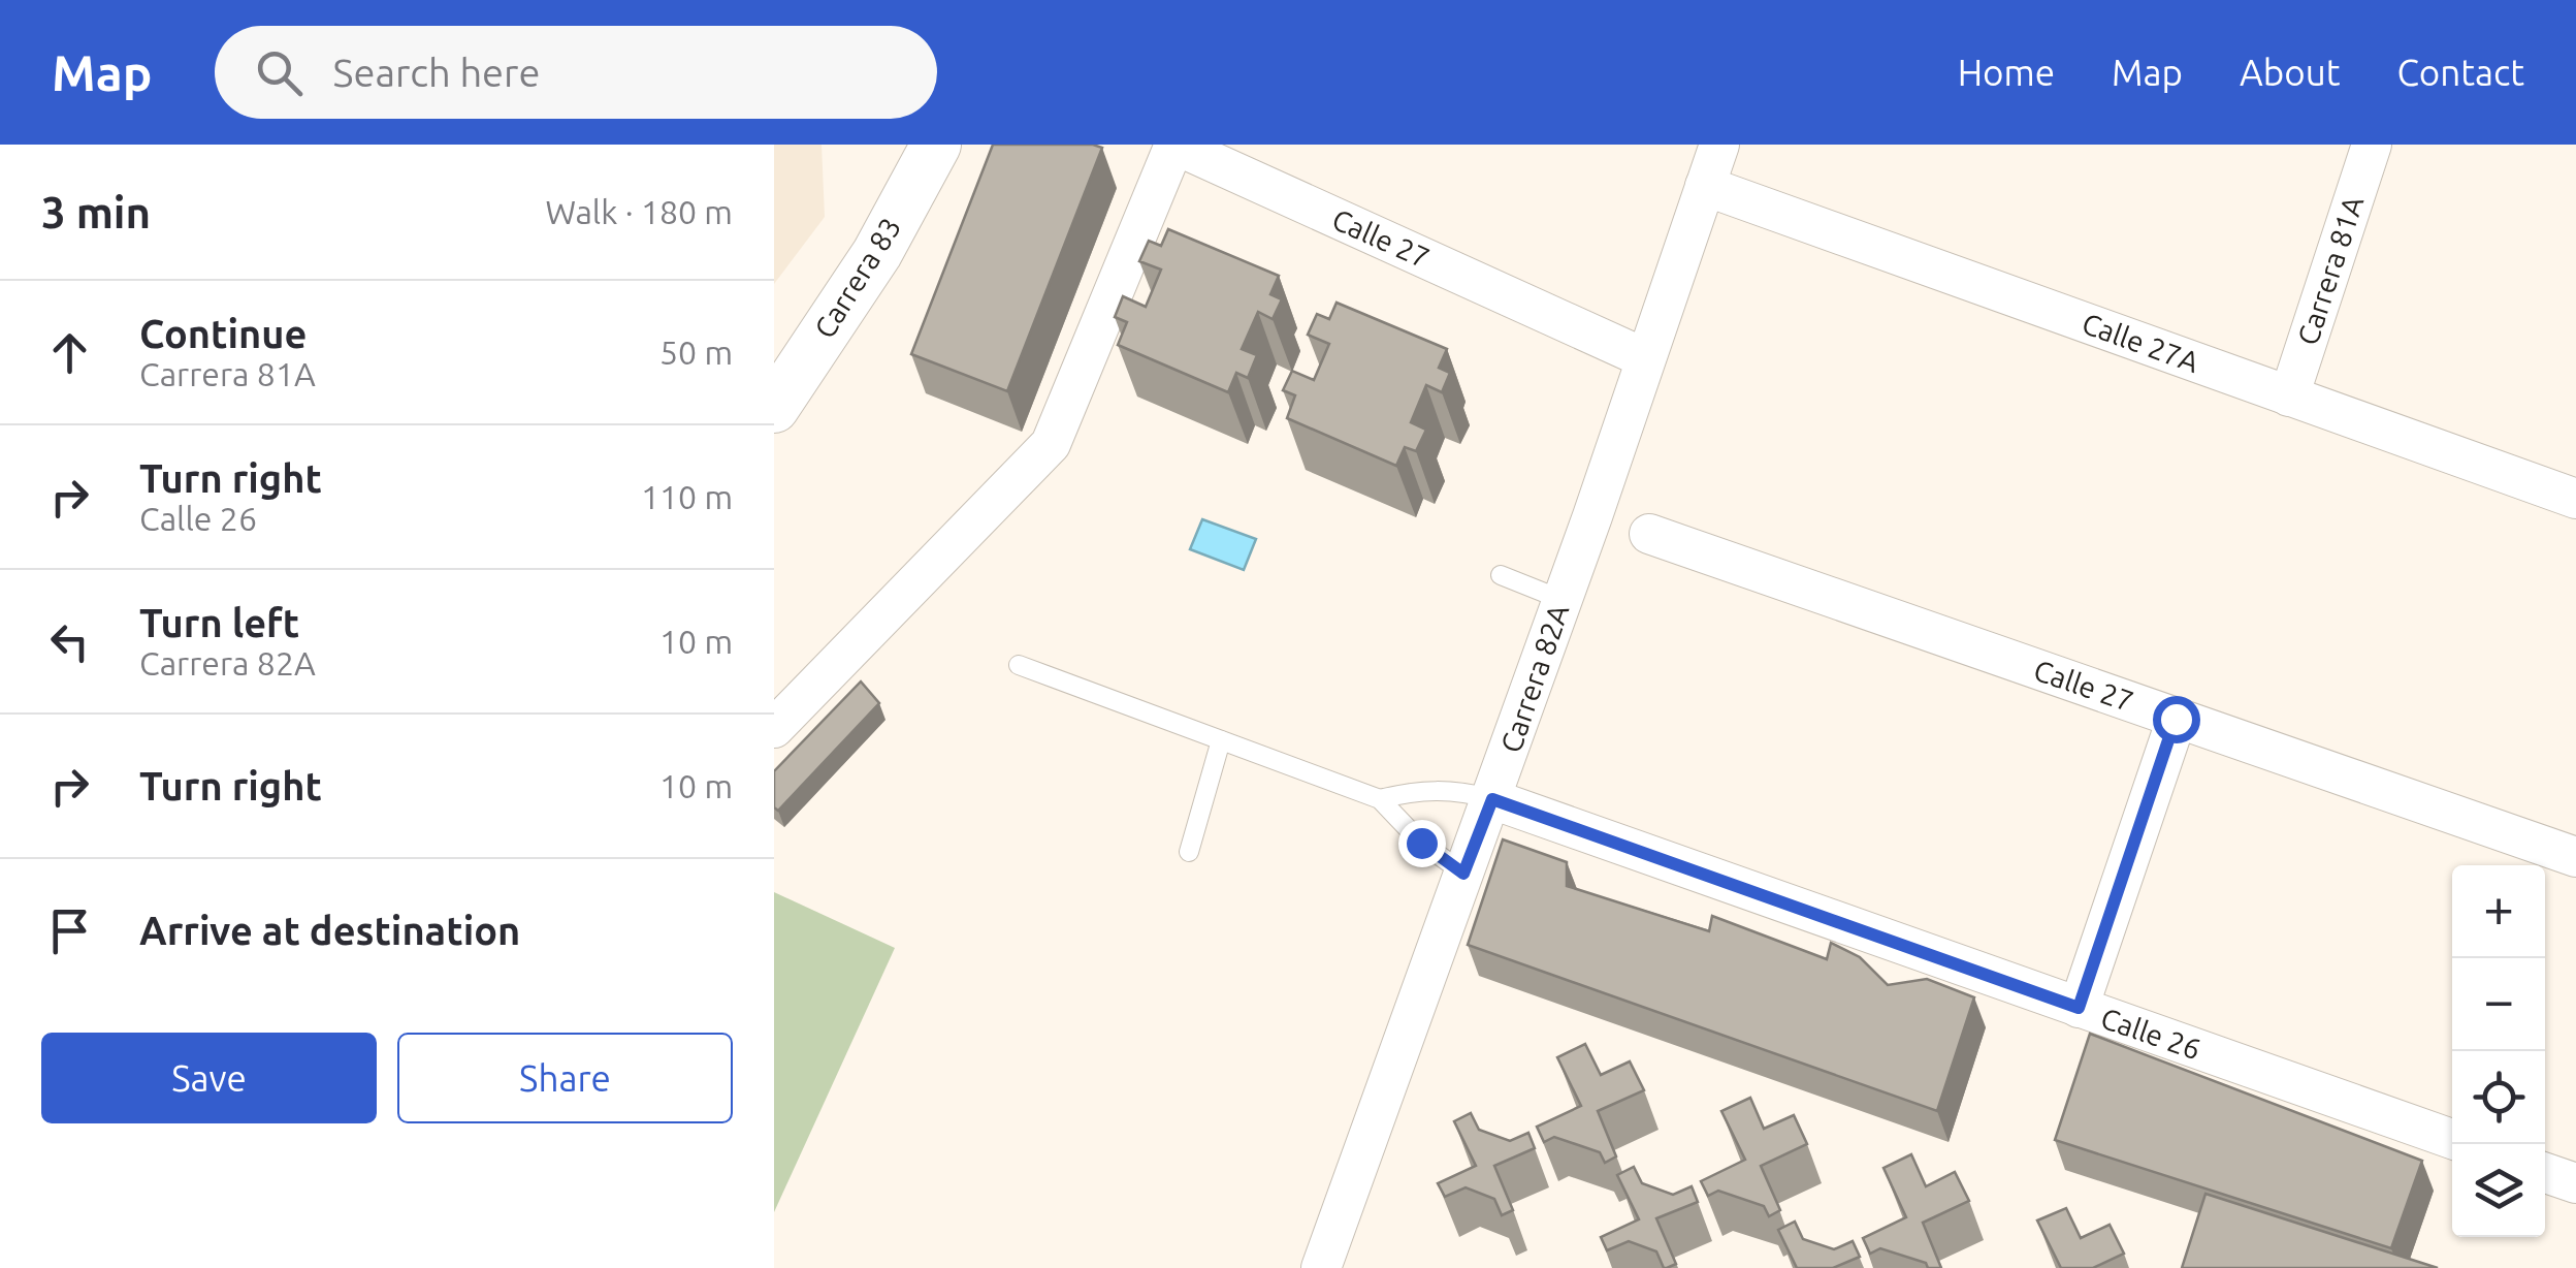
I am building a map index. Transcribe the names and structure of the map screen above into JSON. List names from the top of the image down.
{
  "streets": {
    "street": [
      "Calle 27",
      "Carrera 81A",
      "Carrera 83",
      "Calle 27A",
      "Carrera 82A",
      "Calle 26"
    ]
  },
  "crossings": [
    ["Calle 27", "Carrera 82A"],
    ["Carrera 81A", "Calle 27A"],
    ["Calle 27A", "Carrera 82A"],
    ["Carrera 82A", "Calle 26"]
  ],
  "page": {
    "header": "Map",
    "search": "Search here",
    "nav": [
      "Home",
      "Map",
      "About",
      "Contact"
    ],
    "heading": ["3 min", "Walk · 180 m"],
    "list": [
      ["Continue", "Carrera 81A", "50 m"],
      ["Turn right", "Calle 26", "110 m"],
      ["Turn left", "Carrera 82A", "10 m"],
      ["Turn right", "10 m"],
      "Arrive at destination"
    ],
    "map_buttons": ["+", "−"],
    "buttons": ["Save", "Share"]
  }
}
